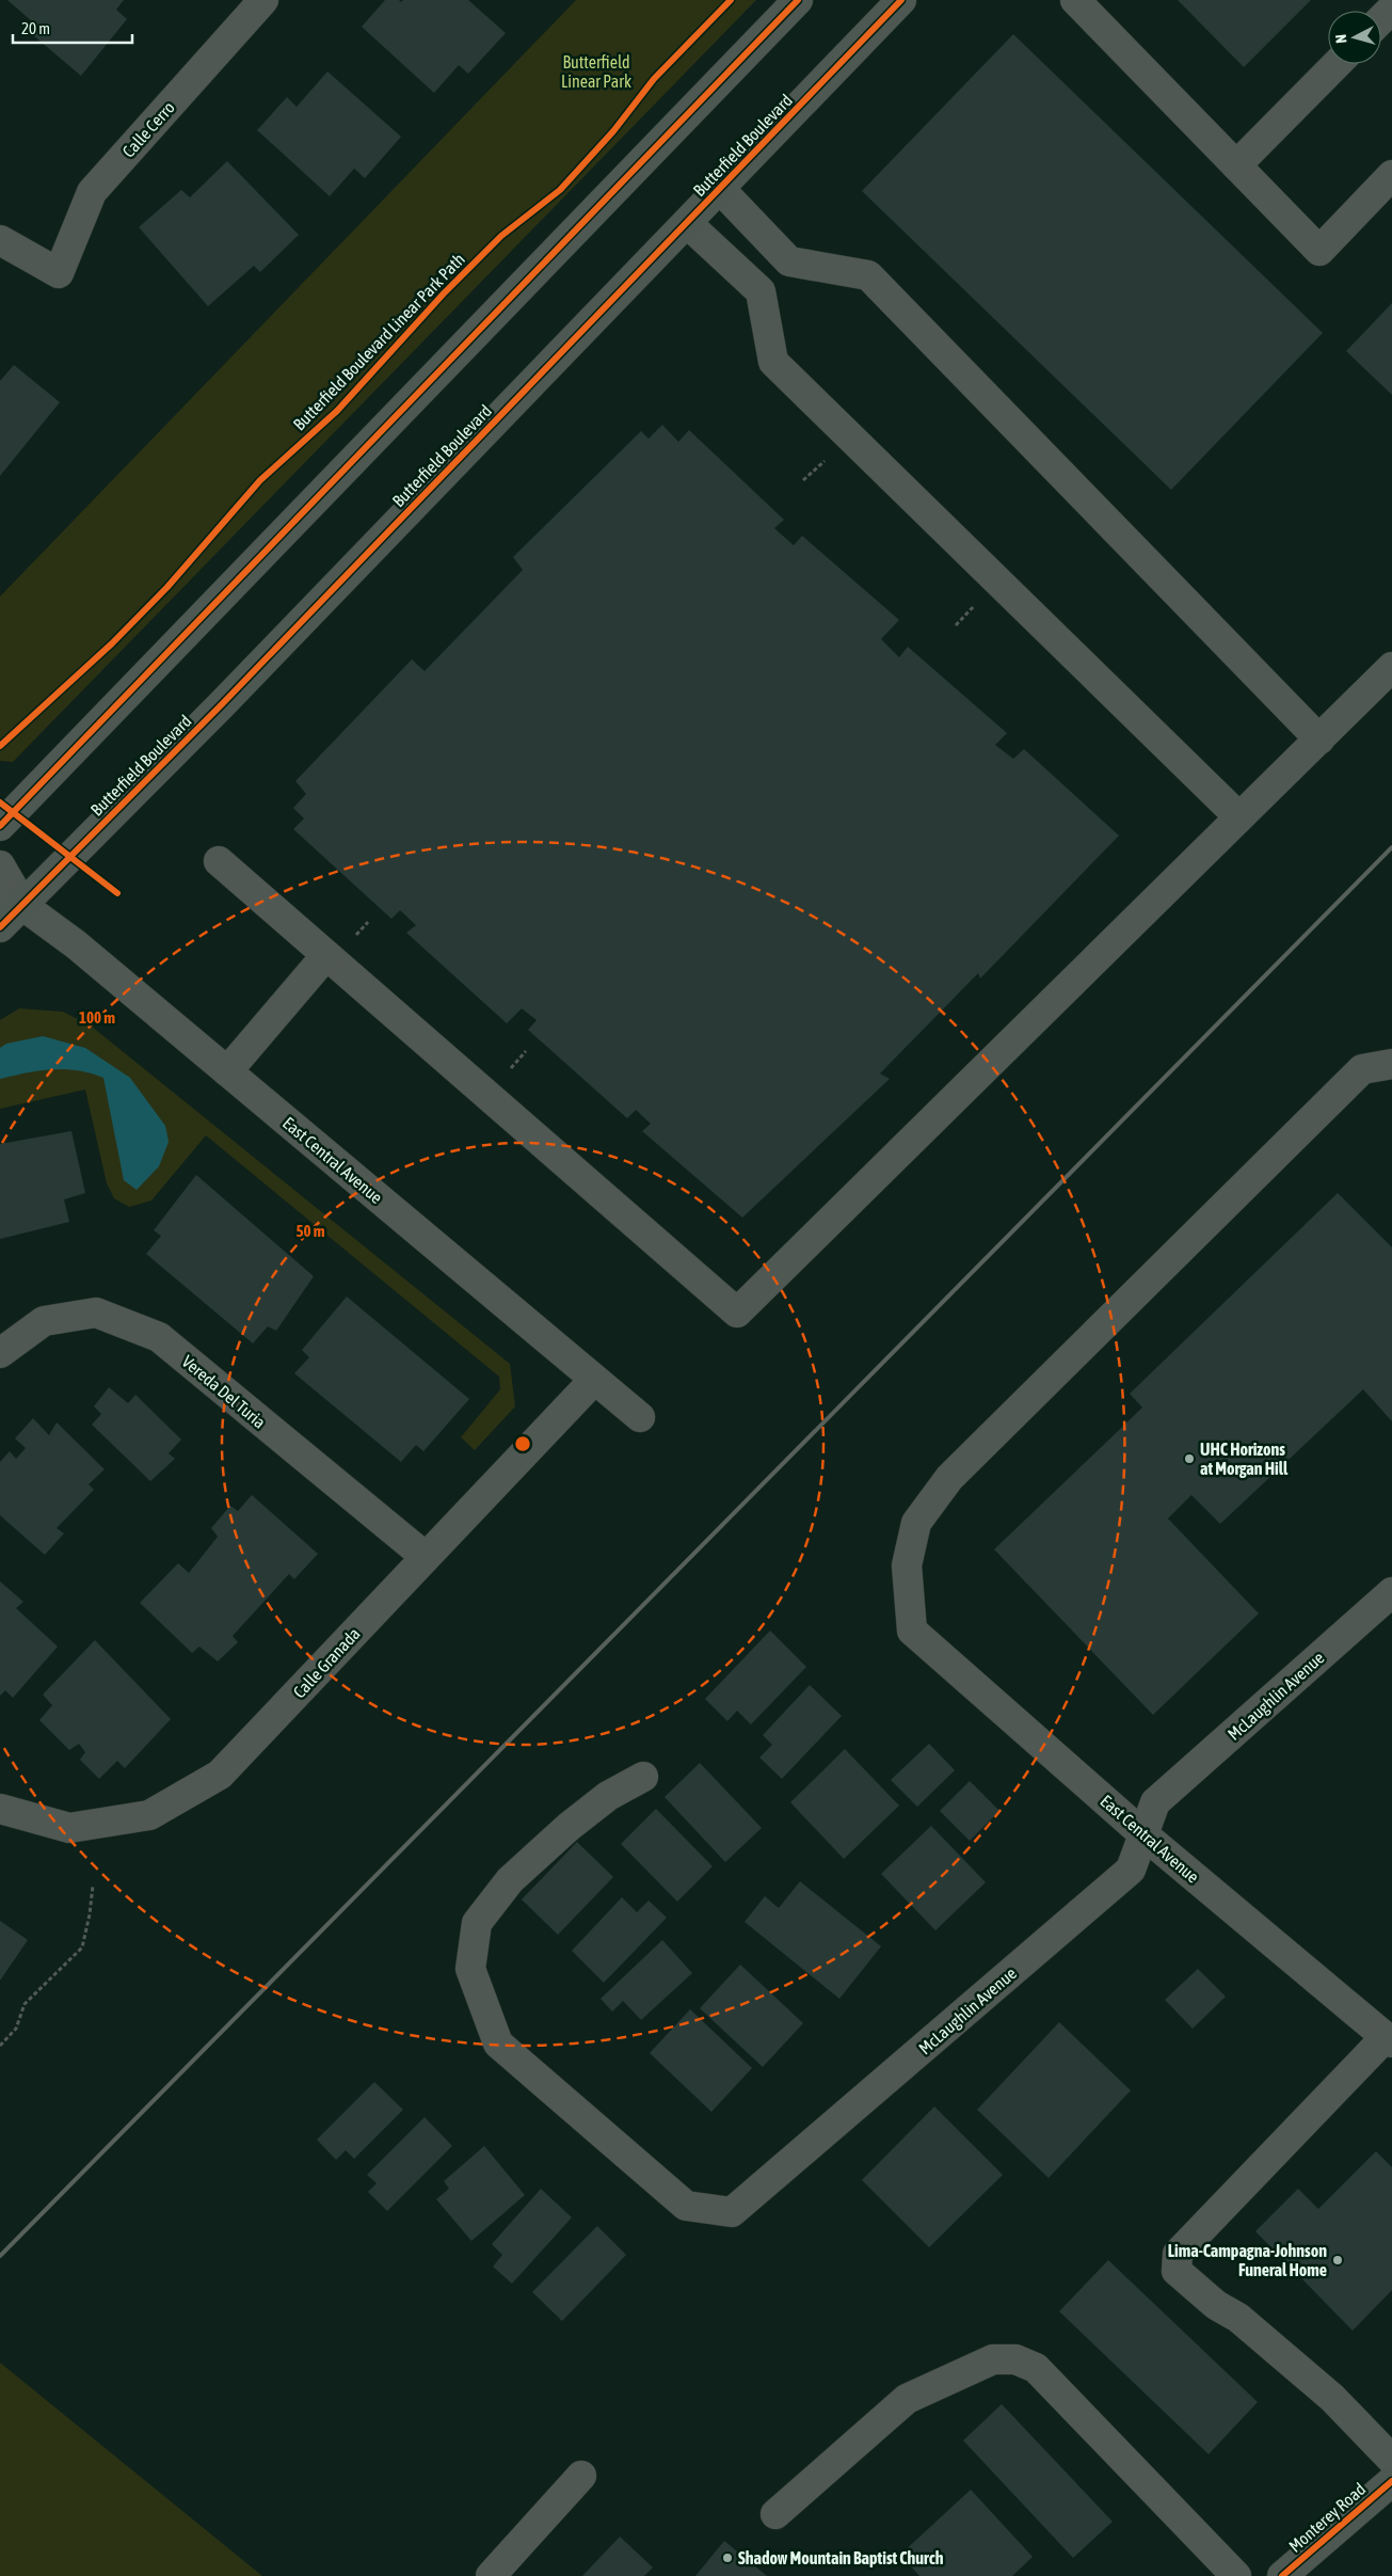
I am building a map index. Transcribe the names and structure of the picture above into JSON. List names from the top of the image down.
{
  "streets": {
    "main road": ["Butterfield Boulevard", "Monterey Road"],
    "street": [
      "Calle Cerro",
      "East Central Avenue",
      "Vereda Del Turia",
      "Calle Granada",
      "McLaughlin Avenue"
    ],
    "cycle path": ["Butterfield Boulevard Linear Park Path"]
  },
  "crossings": [
    ["Butterfield Boulevard", "East Central Avenue"],
    ["East Central Avenue", "Calle Granada"],
    ["East Central Avenue", "McLaughlin Avenue"],
    ["Vereda Del Turia", "Calle Granada"]
  ],
  "parks": ["Butterfield Linear Park"],
  "places": ["UHC Horizons at Morgan Hill", "Lima-Campagna-Johnson Funeral Home", "Shadow Mountain Baptist Church"],
  "scale_bar": "20 m",
  "north": "left",
  "rings": ["100 m", "50 m"]
}
